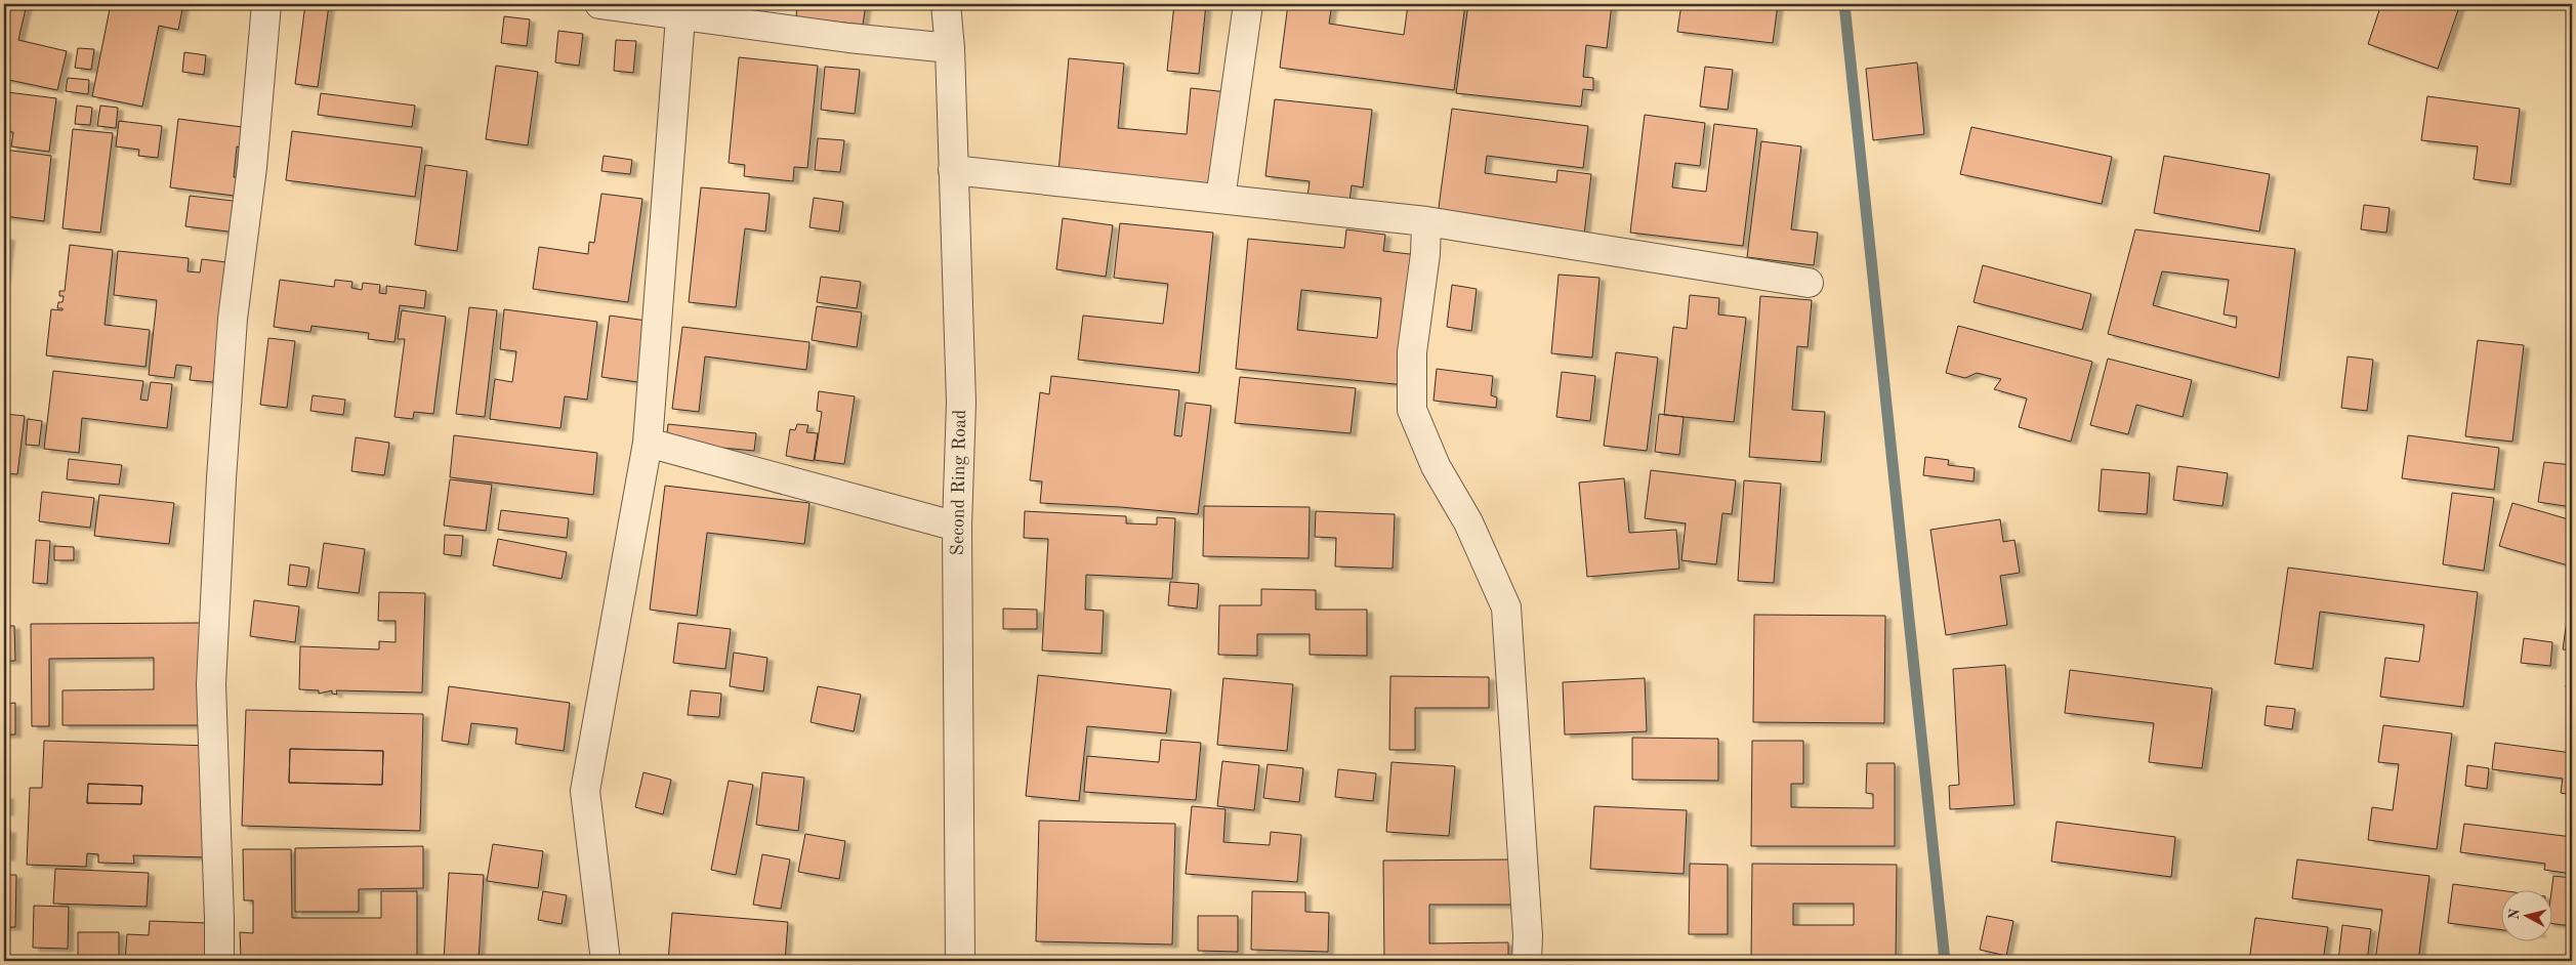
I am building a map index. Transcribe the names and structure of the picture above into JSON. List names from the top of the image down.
{
  "streets": {
    "street": ["Second Ring Road"]
  },
  "north": "left"
}
